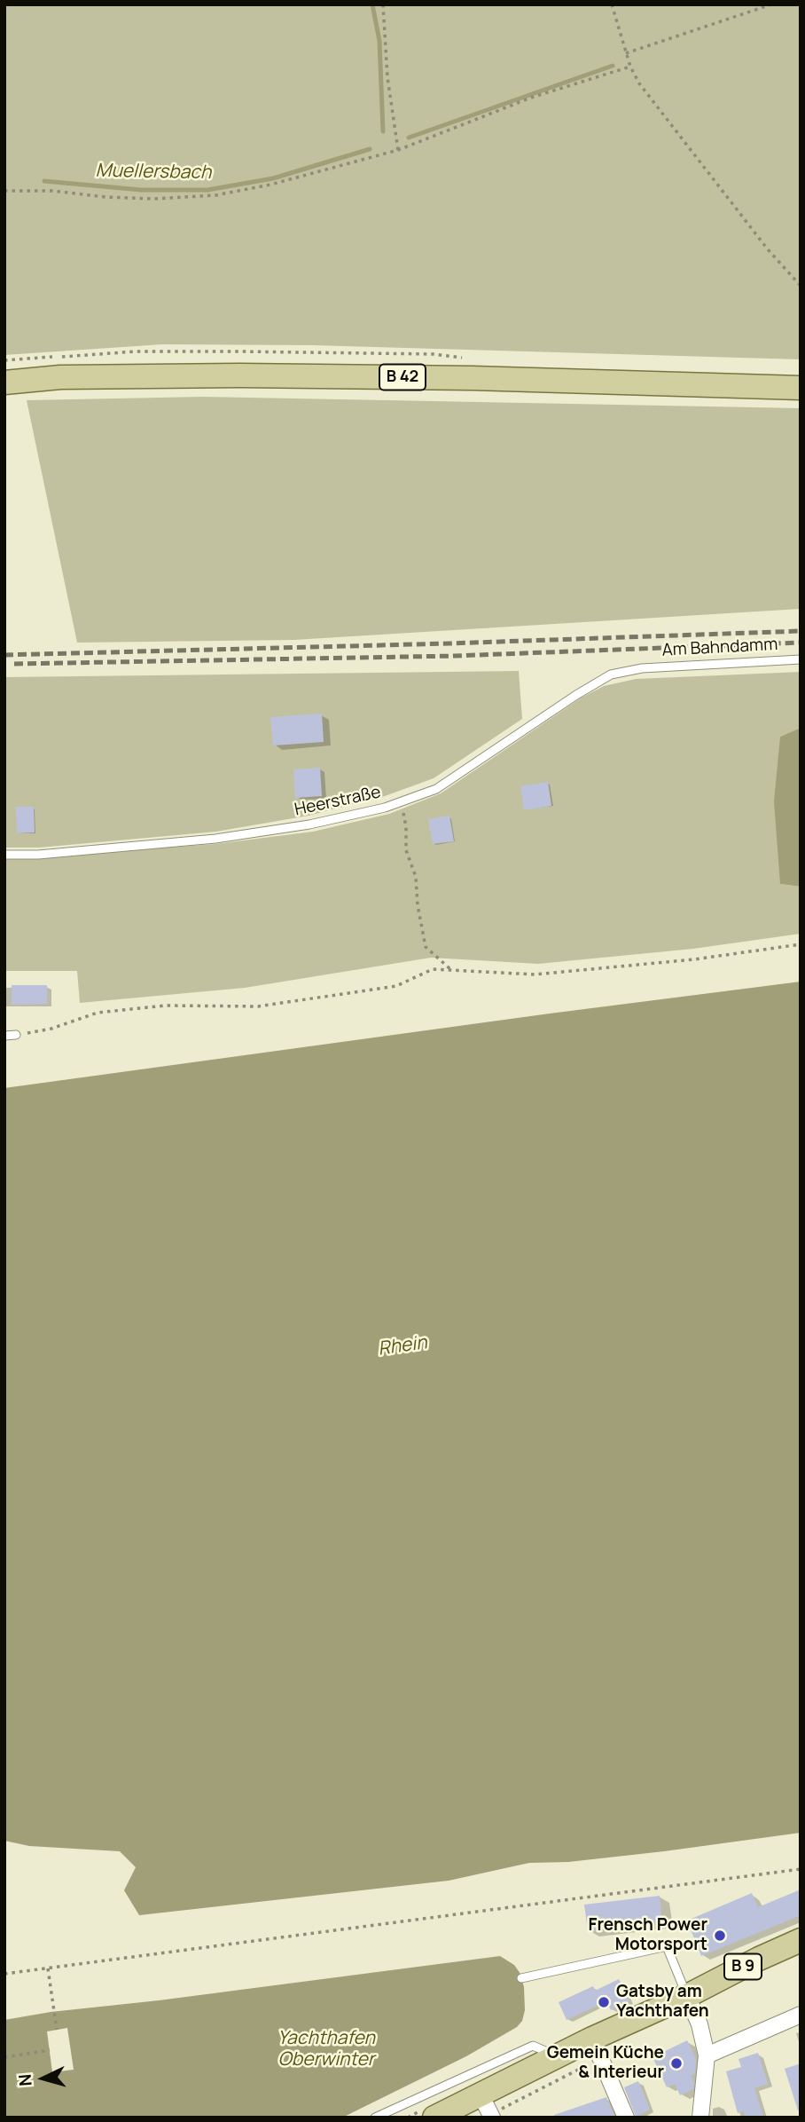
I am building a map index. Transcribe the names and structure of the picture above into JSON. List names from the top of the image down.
{
  "streets": {
    "main road": ["B 42", "B 9"],
    "lane": ["Am Bahndamm", "Heerstraße"]
  },
  "crossings": [
    ["Am Bahndamm", "Heerstraße"]
  ],
  "water": ["Muellersbach", "Rhein", "Yachthafen Oberwinter"],
  "places": ["Frensch Power Motorsport", "Gatsby am Yachthafen", "Gemein Küche & Interieur"],
  "north": "left"
}
